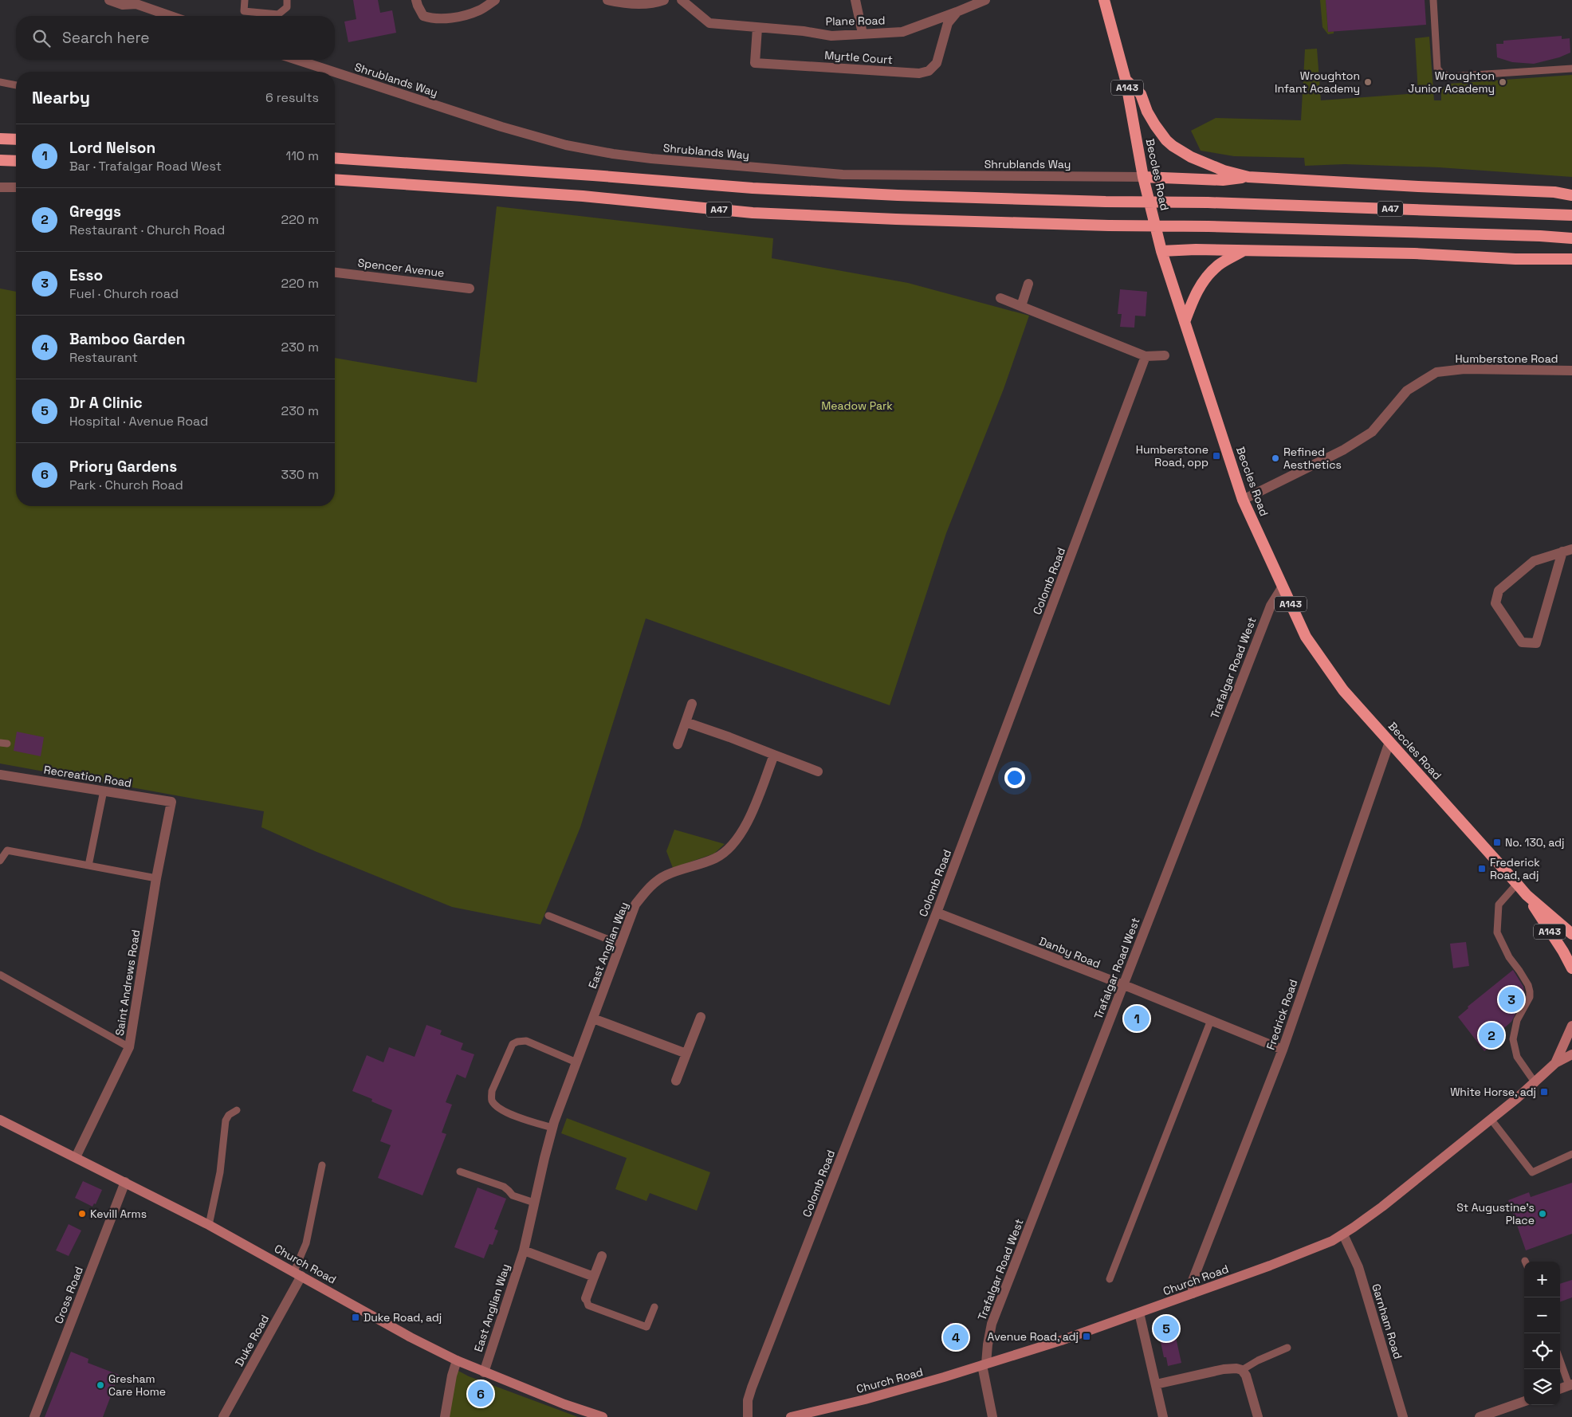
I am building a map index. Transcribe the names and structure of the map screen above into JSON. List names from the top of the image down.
{
  "streets": {
    "highway": ["A143", "Beccles Road", "A47"],
    "main road": ["Church Road"],
    "street": [
      "Plane Road",
      "Myrtle Court",
      "Shrublands Way",
      "Spencer Avenue",
      "Humberstone Road",
      "Colomb Road",
      "Trafalgar Road West",
      "Recreation Road",
      "East Anglian Way",
      "Danby Road",
      "Saint Andrews Road",
      "Fredrick Road",
      "Cross Road",
      "Garnham Road",
      "Duke Road"
    ]
  },
  "crossings": [
    ["Plane Road", "Myrtle Court"],
    ["Shrublands Way", "Beccles Road"],
    ["Shrublands Way", "A47"],
    ["Beccles Road", "A47"],
    ["Beccles Road", "Humberstone Road"],
    ["Beccles Road", "Trafalgar Road West"],
    ["Beccles Road", "Fredrick Road"],
    ["Colomb Road", "Danby Road"],
    ["Trafalgar Road West", "Danby Road"],
    ["Trafalgar Road West", "Church Road"],
    ["Recreation Road", "Saint Andrews Road"],
    ["East Anglian Way", "Church Road"],
    ["Danby Road", "Fredrick Road"],
    ["Saint Andrews Road", "Church Road"],
    ["Fredrick Road", "Church Road"],
    ["Church Road", "Cross Road"],
    ["Church Road", "Garnham Road"],
    ["Church Road", "Duke Road"]
  ],
  "parks": ["Meadow Park"],
  "places": {
    "other": [
      "Wroughton Infant Academy",
      "Wroughton Junior Academy",
      "Refined Aesthetics",
      "Kevill Arms",
      "St Augustine's Place",
      "Gresham Care Home"
    ],
    "transit": [
      "Humberstone Road, opp",
      "No. 130, adj",
      "Frederick Road, adj",
      "White Horse, adj",
      "Duke Road, adj",
      "Avenue Road, adj"
    ]
  },
  "page": {
    "search": "Search here",
    "heading": ["Nearby", "6 results"],
    "list": [
      {
        "mark": "1",
        "name": "Lord Nelson",
        "note": "Bar · Trafalgar Road West",
        "value": "110 m"
      },
      {
        "mark": "2",
        "name": "Greggs",
        "note": "Restaurant · Church Road",
        "value": "220 m"
      },
      {
        "mark": "3",
        "name": "Esso",
        "note": "Fuel · Church road",
        "value": "220 m"
      },
      {
        "mark": "4",
        "name": "Bamboo Garden",
        "note": "Restaurant",
        "value": "230 m"
      },
      {
        "mark": "5",
        "name": "Dr A Clinic",
        "note": "Hospital · Avenue Road",
        "value": "230 m"
      },
      {
        "mark": "6",
        "name": "Priory Gardens",
        "note": "Park · Church Road",
        "value": "330 m"
      }
    ],
    "pins": [
      "3",
      "1",
      "2",
      "5",
      "4",
      "6"
    ],
    "map_buttons": ["+", "−"]
  }
}
